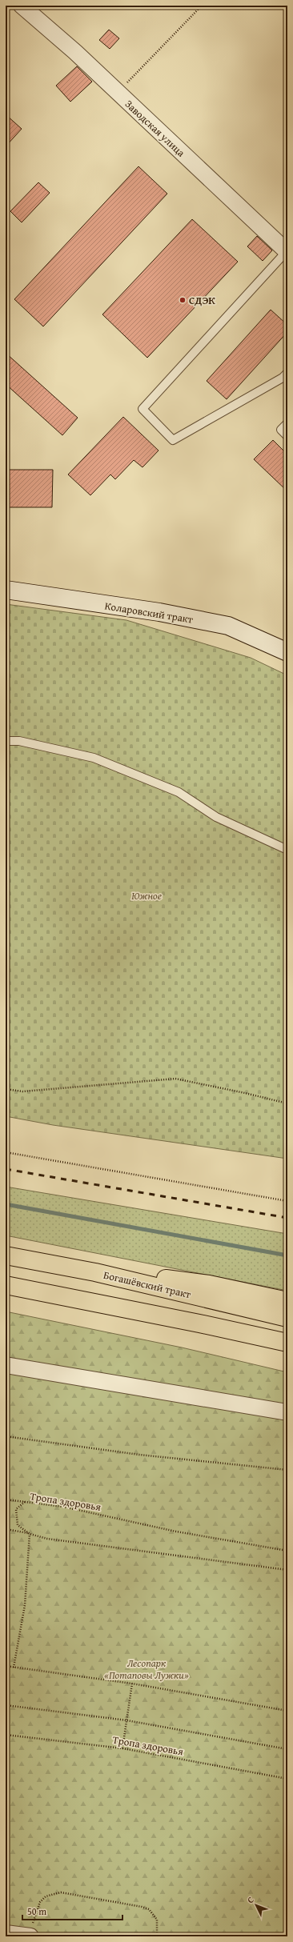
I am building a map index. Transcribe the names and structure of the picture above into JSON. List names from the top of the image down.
{
  "streets": {
    "main road": ["Коларовский тракт", "Богашёвский тракт"],
    "street": ["Заводская улица"],
    "path": ["Тропа здоровья"]
  },
  "parks": ["Южное", "Лесопарк «Потаповы Лужки»"],
  "places": ["СДЭК"],
  "scale_bar": "50 m",
  "north": "top left"
}
